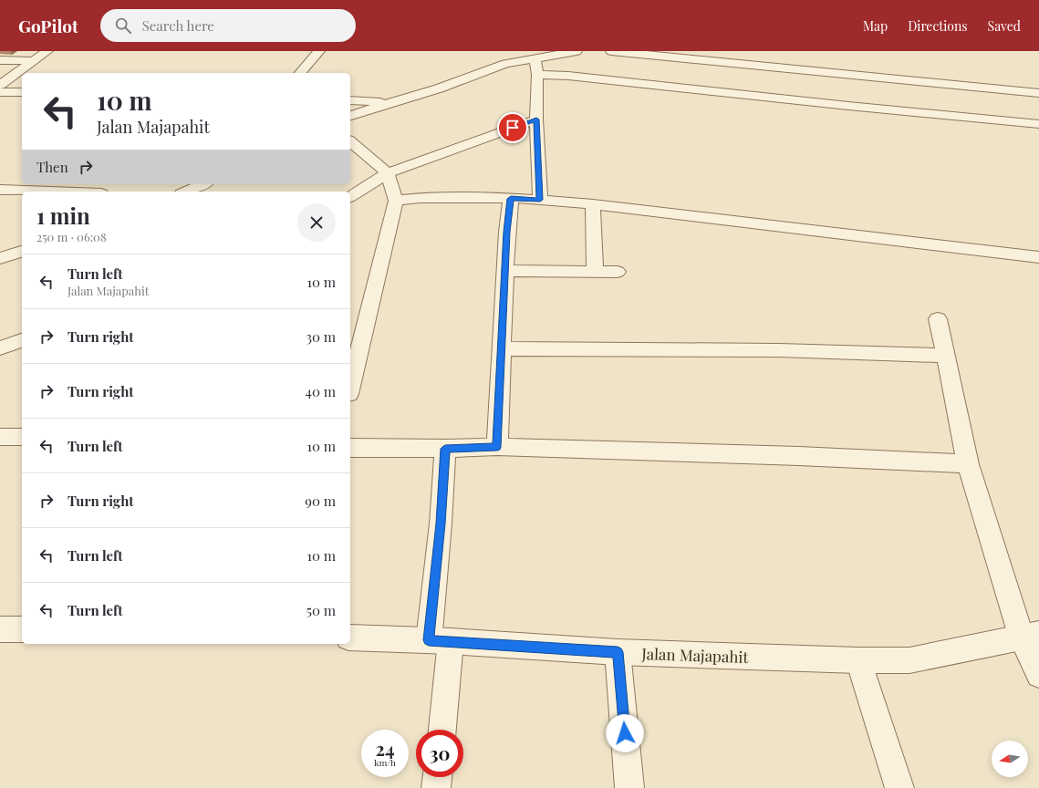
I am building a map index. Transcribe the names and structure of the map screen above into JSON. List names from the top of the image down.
{
  "streets": {
    "street": ["Jalan Majapahit"]
  },
  "north": "left",
  "page": {
    "header": "GoPilot",
    "search": "Search here",
    "nav": ["Map", "Directions", "Saved"],
    "turn": ["10 m", "Jalan Majapahit"],
    "then": "Then",
    "heading": ["1 min", "250 m · 06:08"],
    "list": [
      {
        "name": "Turn left",
        "note": "Jalan Majapahit",
        "value": "10 m"
      },
      {
        "name": "Turn right",
        "value": "30 m"
      },
      {
        "name": "Turn right",
        "value": "40 m"
      },
      {
        "name": "Turn left",
        "value": "10 m"
      },
      {
        "name": "Turn right",
        "value": "90 m"
      },
      {
        "name": "Turn left",
        "value": "10 m"
      },
      {
        "name": "Turn left",
        "value": "50 m"
      }
    ],
    "speed": "24 km/h",
    "limit": "30"
  }
}
